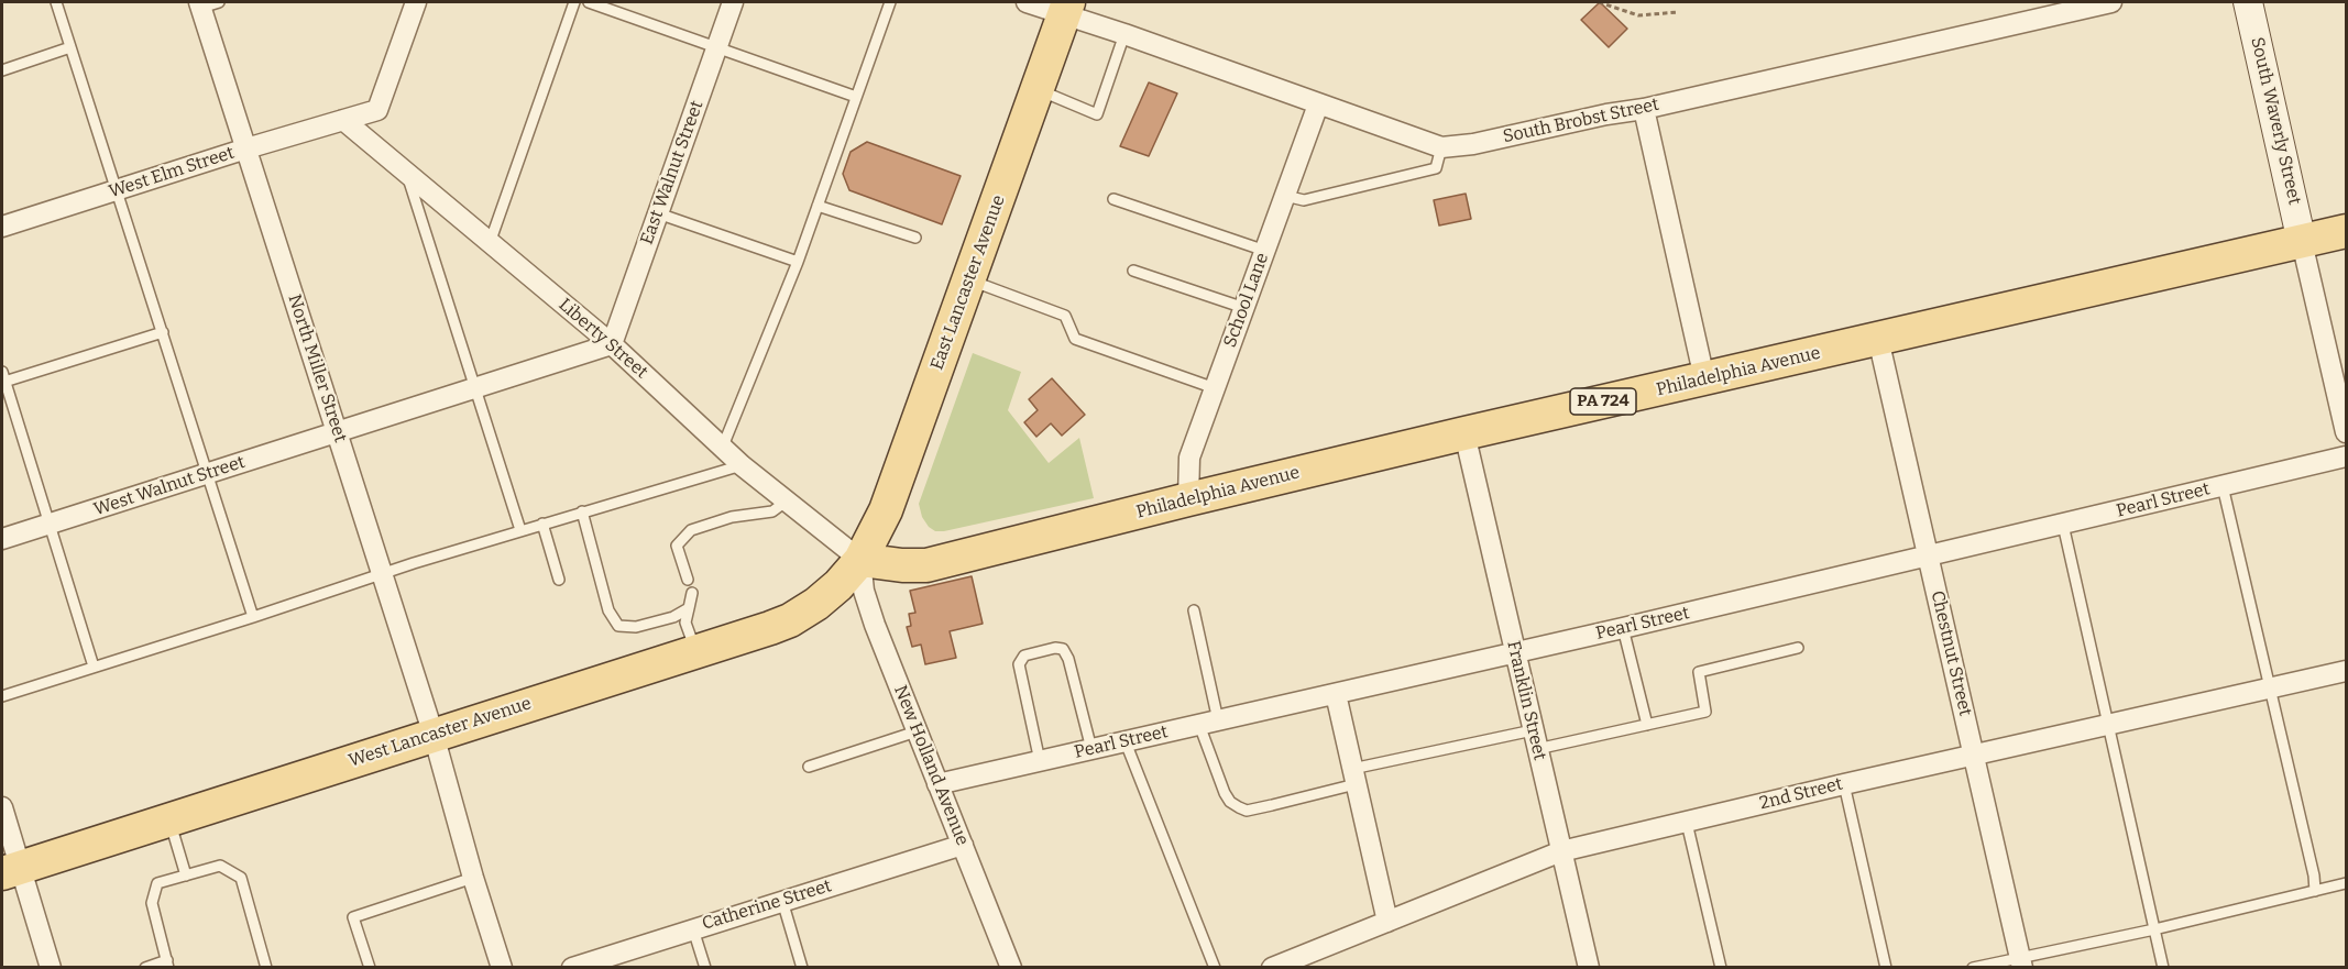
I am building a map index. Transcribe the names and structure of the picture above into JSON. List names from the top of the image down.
{
  "streets": {
    "main road": [
      "East Lancaster Avenue",
      "Philadelphia Avenue",
      "PA 724",
      "West Lancaster Avenue"
    ],
    "street": [
      "South Brobst Street",
      "South Waverly Street",
      "West Elm Street",
      "East Walnut Street",
      "School Lane",
      "Liberty Street",
      "North Miller Street",
      "West Walnut Street",
      "Pearl Street",
      "Chestnut Street",
      "Franklin Street",
      "New Holland Avenue",
      "2nd Street",
      "Catherine Street"
    ]
  },
  "crossings": [
    ["South Brobst Street", "East Lancaster Avenue"],
    ["South Brobst Street", "School Lane"],
    ["South Waverly Street", "Philadelphia Avenue"],
    ["West Elm Street", "Liberty Street"],
    ["West Elm Street", "North Miller Street"],
    ["East Walnut Street", "Liberty Street"],
    ["East Walnut Street", "West Walnut Street"],
    ["East Lancaster Avenue", "Liberty Street"],
    ["East Lancaster Avenue", "Philadelphia Avenue"],
    ["East Lancaster Avenue", "West Lancaster Avenue"],
    ["East Lancaster Avenue", "New Holland Avenue"],
    ["School Lane", "Philadelphia Avenue"],
    ["Liberty Street", "Philadelphia Avenue"],
    ["Liberty Street", "West Walnut Street"],
    ["Liberty Street", "West Lancaster Avenue"],
    ["Liberty Street", "New Holland Avenue"],
    ["North Miller Street", "West Walnut Street"],
    ["North Miller Street", "West Lancaster Avenue"],
    ["Philadelphia Avenue", "Chestnut Street"],
    ["Philadelphia Avenue", "Franklin Street"],
    ["Philadelphia Avenue", "West Lancaster Avenue"],
    ["Philadelphia Avenue", "New Holland Avenue"],
    ["Pearl Street", "Chestnut Street"],
    ["Pearl Street", "Franklin Street"],
    ["Pearl Street", "New Holland Avenue"],
    ["Chestnut Street", "2nd Street"],
    ["Franklin Street", "2nd Street"],
    ["West Lancaster Avenue", "New Holland Avenue"],
    ["New Holland Avenue", "Catherine Street"]
  ]
}
